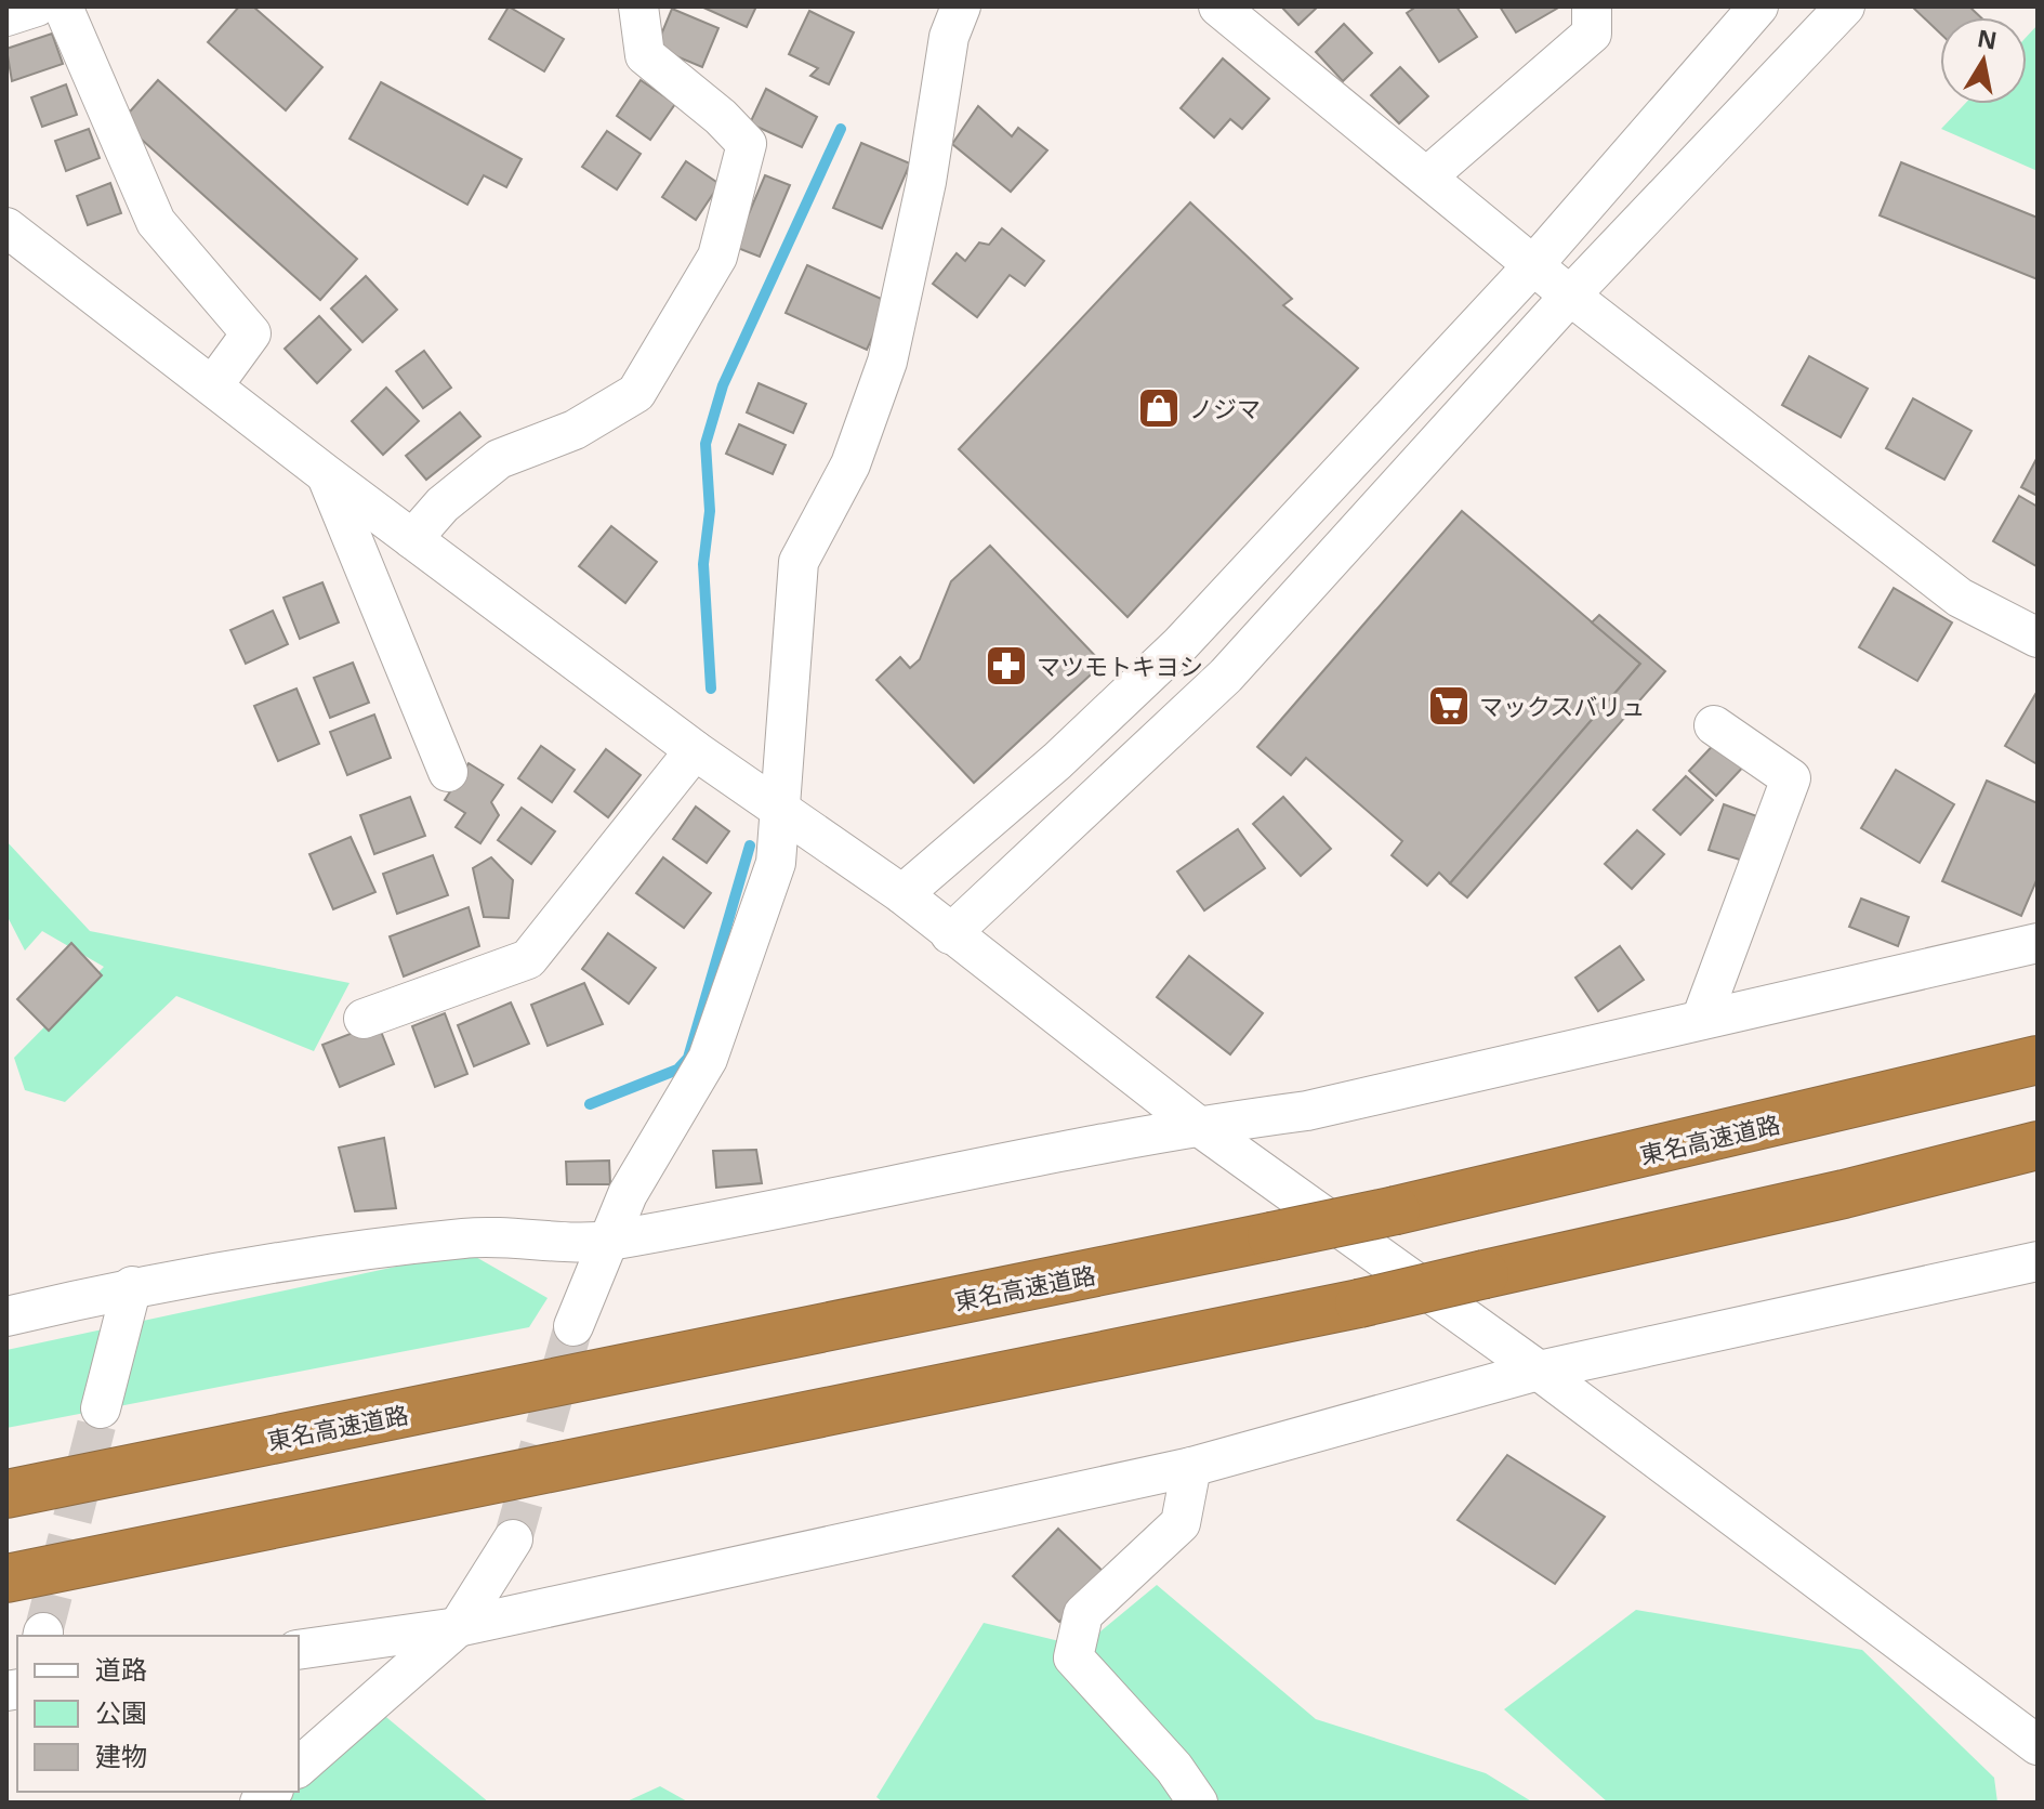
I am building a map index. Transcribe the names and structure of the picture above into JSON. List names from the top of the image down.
{
  "streets": {
    "highway": ["東名高速道路"]
  },
  "places": {
    "shop": ["ノジマ"],
    "pharmacy": ["マツモトキヨシ"],
    "supermarket": ["マックスバリュ"]
  },
  "legend": ["道路", "公園", "建物"],
  "north": "top"
}
